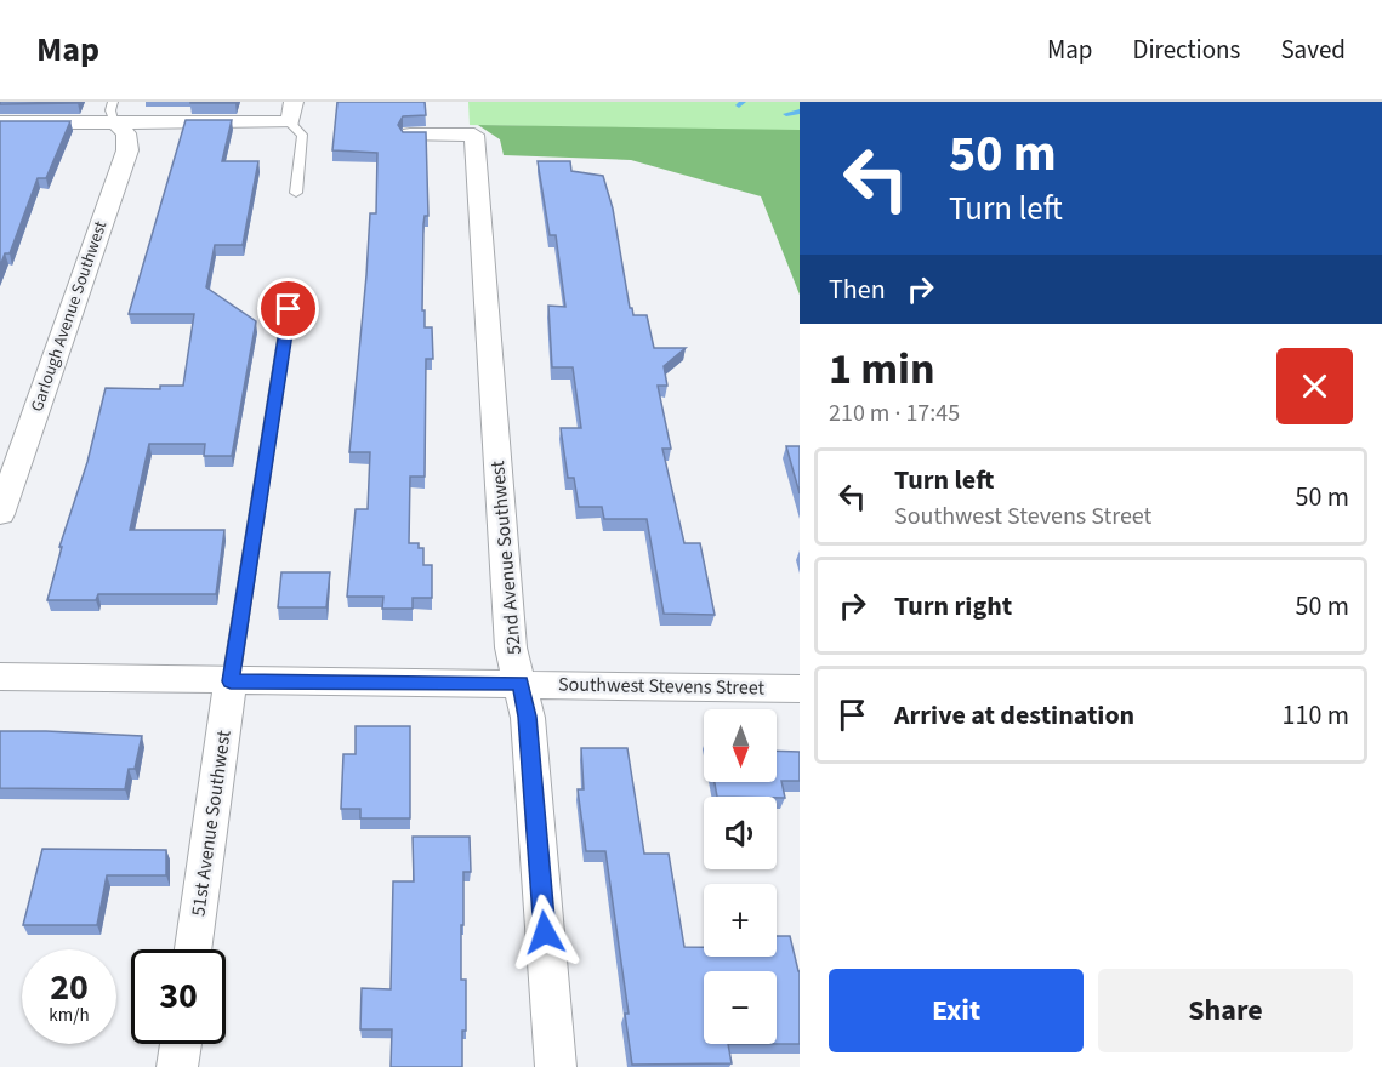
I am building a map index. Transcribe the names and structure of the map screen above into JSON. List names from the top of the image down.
{
  "streets": {
    "street": [
      "Garlough Avenue Southwest",
      "52nd Avenue Southwest",
      "Southwest Stevens Street",
      "51st Avenue Southwest"
    ]
  },
  "crossings": [
    ["52nd Avenue Southwest", "Southwest Stevens Street"],
    ["Southwest Stevens Street", "51st Avenue Southwest"]
  ],
  "north": "bottom",
  "page": {
    "header": "Map",
    "nav": ["Map", "Directions", "Saved"],
    "turn": ["50 m", "Turn left"],
    "then": "Then",
    "heading": ["1 min", "210 m · 17:45"],
    "list": [
      {
        "name": "Turn left",
        "note": "Southwest Stevens Street",
        "value": "50 m"
      },
      {
        "name": "Turn right",
        "value": "50 m"
      },
      {
        "name": "Arrive at destination",
        "value": "110 m"
      }
    ],
    "map_buttons": ["+", "−"],
    "speed": "20 km/h",
    "limit": "30",
    "buttons": ["Exit", "Share"]
  }
}
